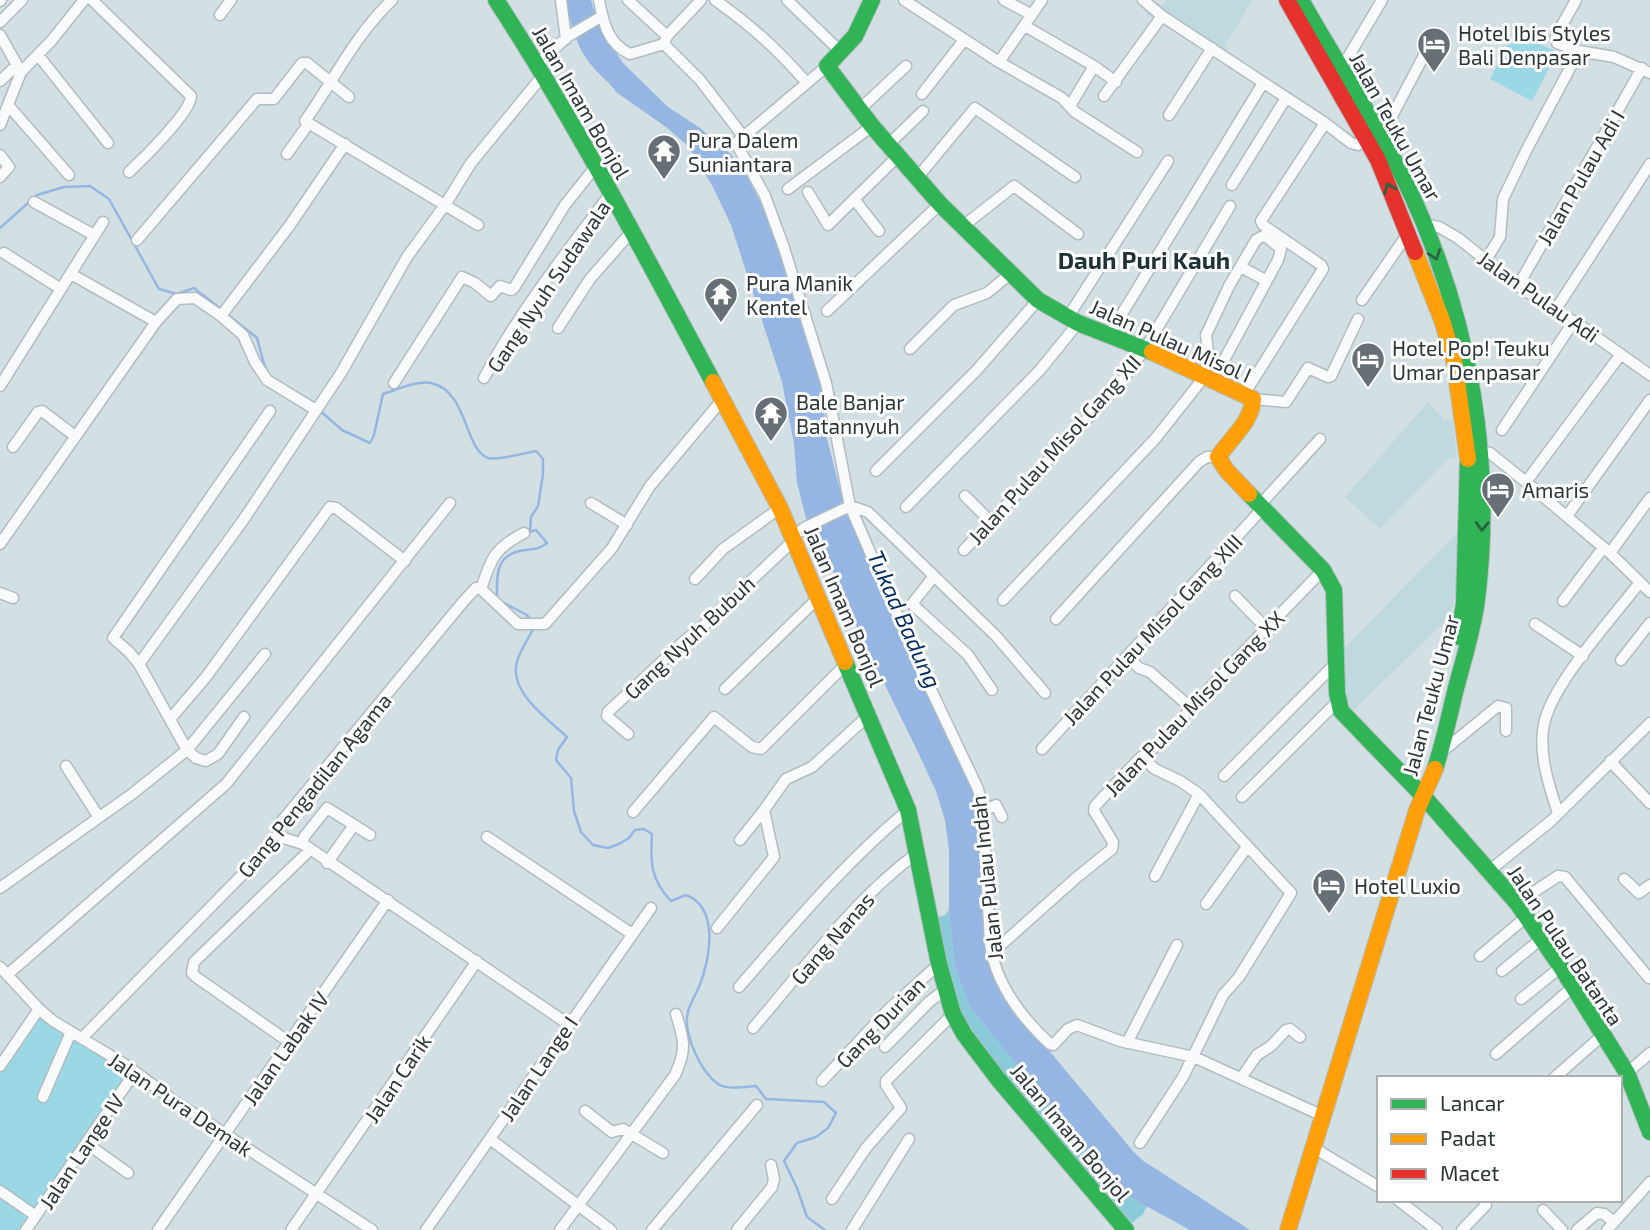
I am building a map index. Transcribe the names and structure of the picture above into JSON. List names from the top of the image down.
{
  "streets": {
    "main road": [
      "Jalan Imam Bonjol",
      "Jalan Teuku Umar",
      "Jalan Pulau Misol I",
      "Jalan Pulau Batanta"
    ],
    "street": [
      "Jalan Pulau Adi I",
      "Gang Nyuh Sudawala",
      "Jalan Pulau Adi",
      "Jalan Pulau Misol Gang XII",
      "Jalan Pulau Misol Gang XIII",
      "Gang Nyuh Bubuh",
      "Jalan Pulau Misol Gang XX",
      "Gang Pengadilan Agama",
      "Jalan Pulau Indah",
      "Gang Nanas",
      "Gang Durian",
      "Jalan Labak IV",
      "Jalan Lange I",
      "Jalan Carik",
      "Jalan Pura Demak",
      "Jalan Lange IV"
    ]
  },
  "crossings": [
    ["Jalan Imam Bonjol", "Gang Nyuh Sudawala"],
    ["Jalan Imam Bonjol", "Gang Nyuh Bubuh"],
    ["Jalan Imam Bonjol", "Gang Nanas"],
    ["Jalan Imam Bonjol", "Gang Durian"],
    ["Jalan Teuku Umar", "Jalan Pulau Adi"],
    ["Jalan Teuku Umar", "Jalan Pulau Indah"],
    ["Jalan Teuku Umar", "Jalan Pulau Batanta"],
    ["Jalan Pulau Adi I", "Jalan Pulau Adi"],
    ["Jalan Pulau Misol I", "Jalan Pulau Misol Gang XII"],
    ["Jalan Pulau Misol Gang XX", "Jalan Pulau Indah"],
    ["Gang Pengadilan Agama", "Jalan Pura Demak"],
    ["Jalan Labak IV", "Jalan Pura Demak"],
    ["Jalan Carik", "Jalan Pura Demak"],
    ["Jalan Pura Demak", "Jalan Lange IV"]
  ],
  "districts": ["Dauh Puri Kauh"],
  "water": ["Tukad Badung"],
  "places": {
    "hotel": [
      "Hotel Ibis Styles Bali Denpasar",
      "Hotel Pop! Teuku Umar Denpasar",
      "Amaris",
      "Hotel Luxio"
    ],
    "temple": ["Pura Dalem Suniantara", "Pura Manik Kentel", "Bale Banjar Batannyuh"]
  },
  "legend": ["Lancar", "Padat", "Macet"]
}
